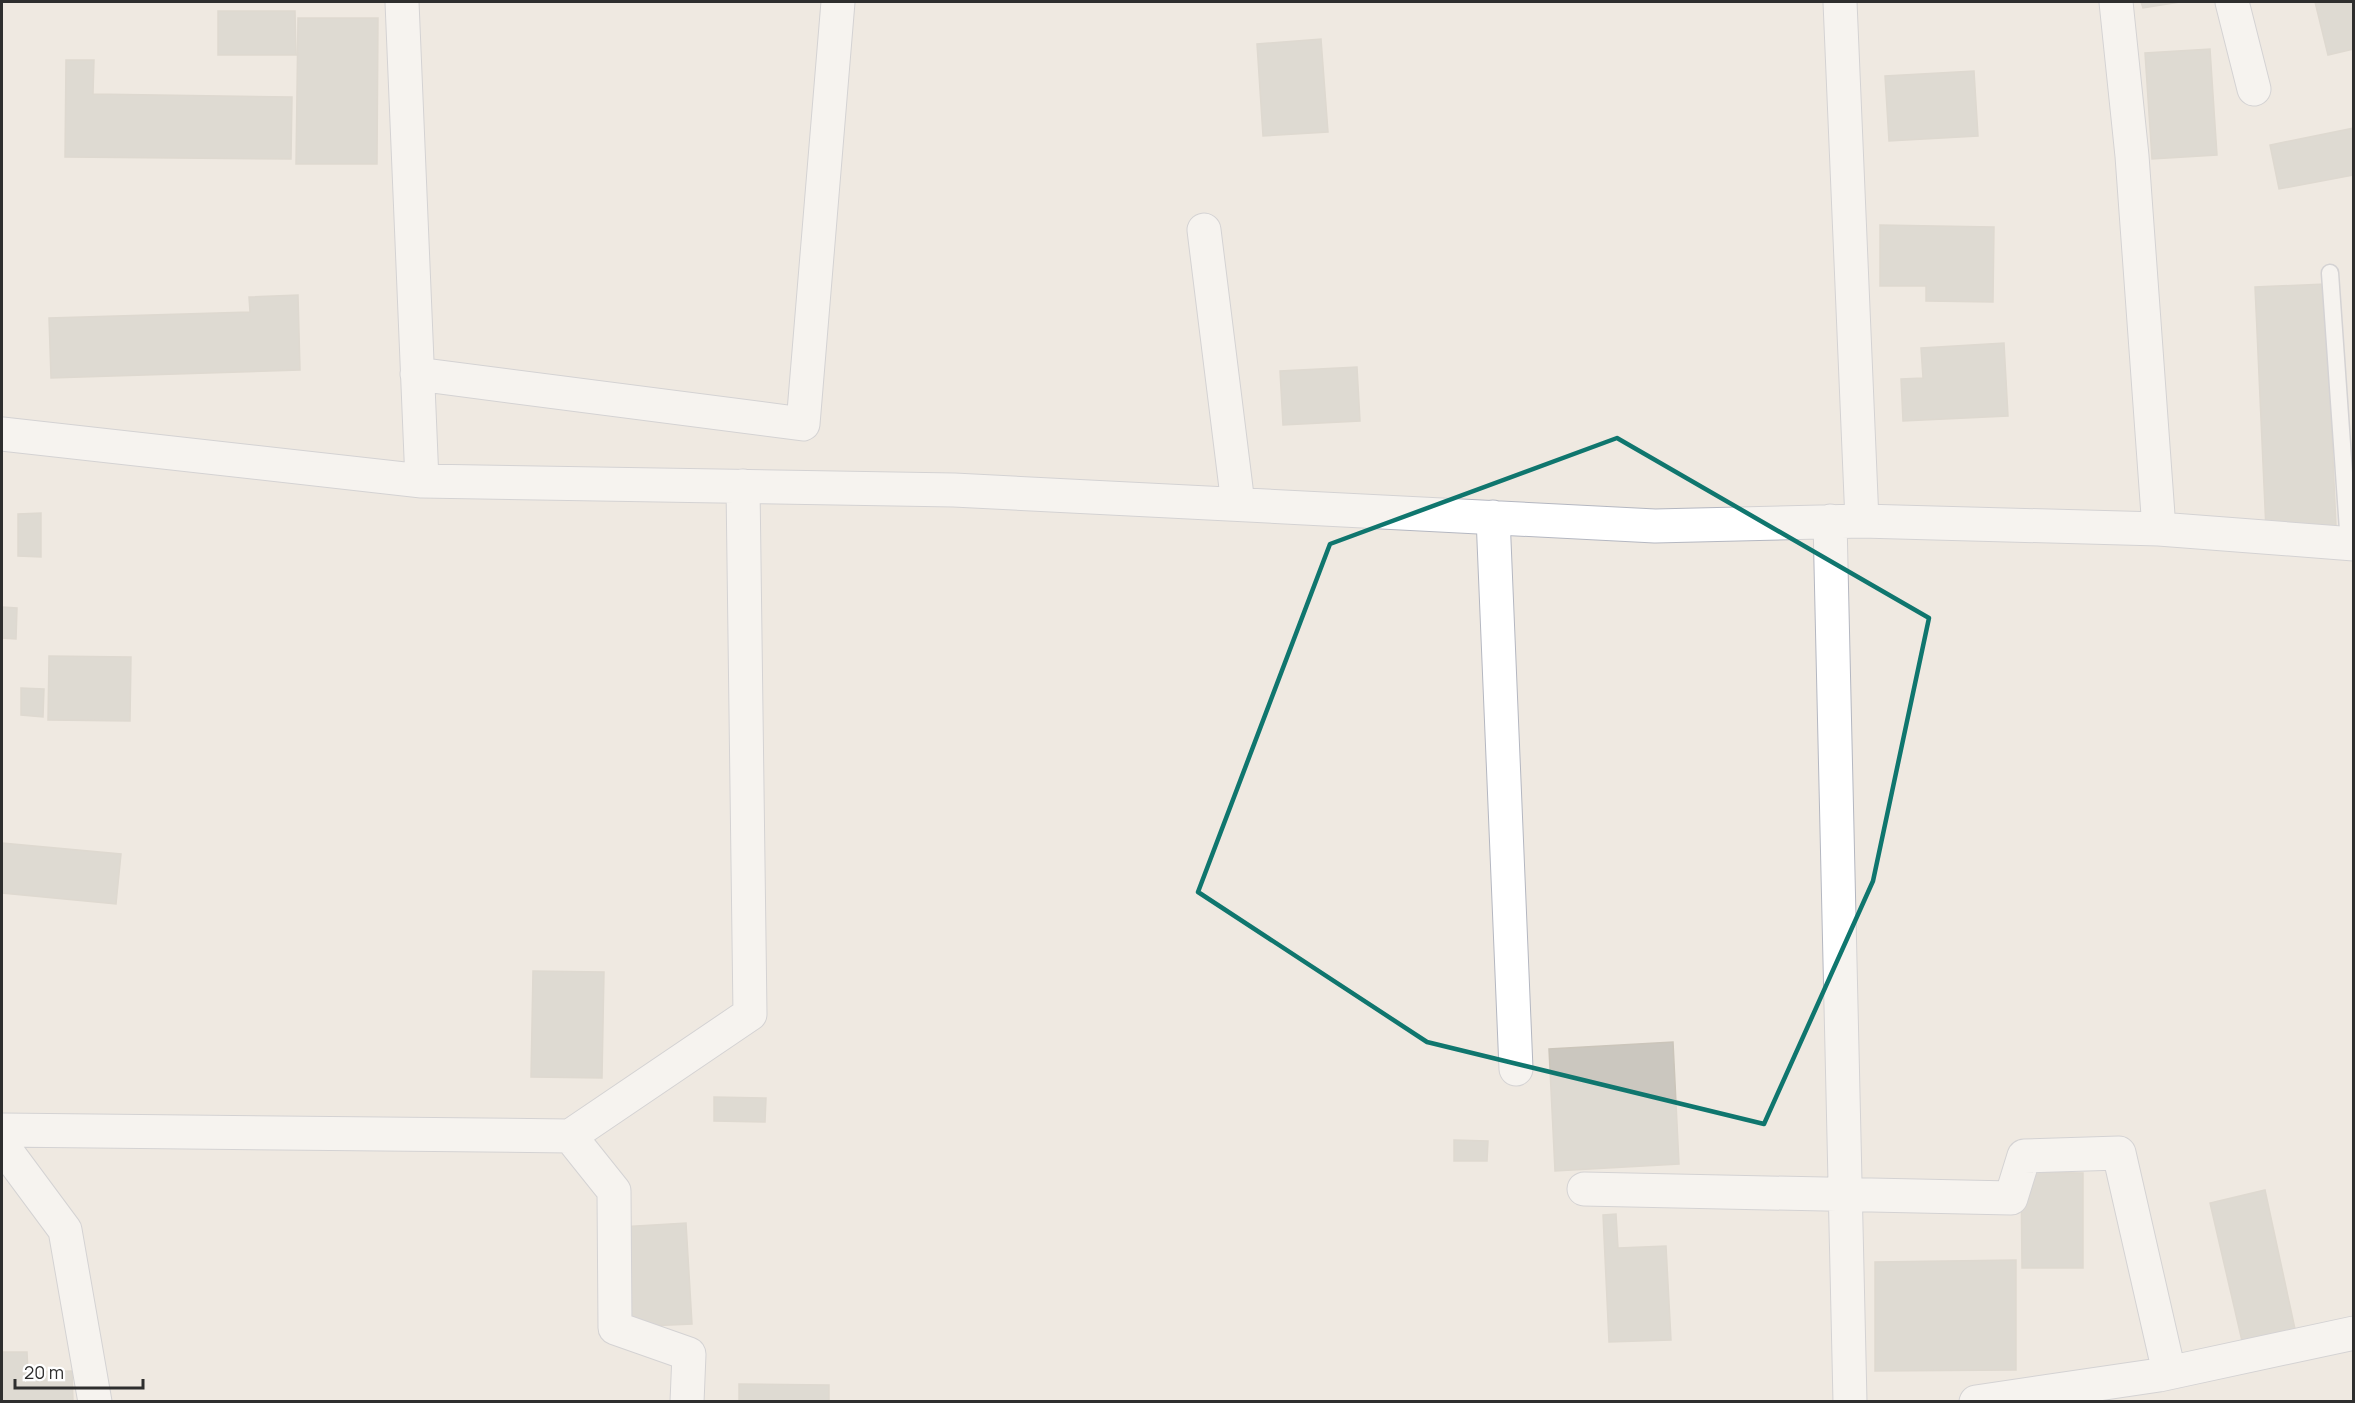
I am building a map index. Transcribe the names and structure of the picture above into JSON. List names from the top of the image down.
{
  "scale_bar": "20 m"
}
